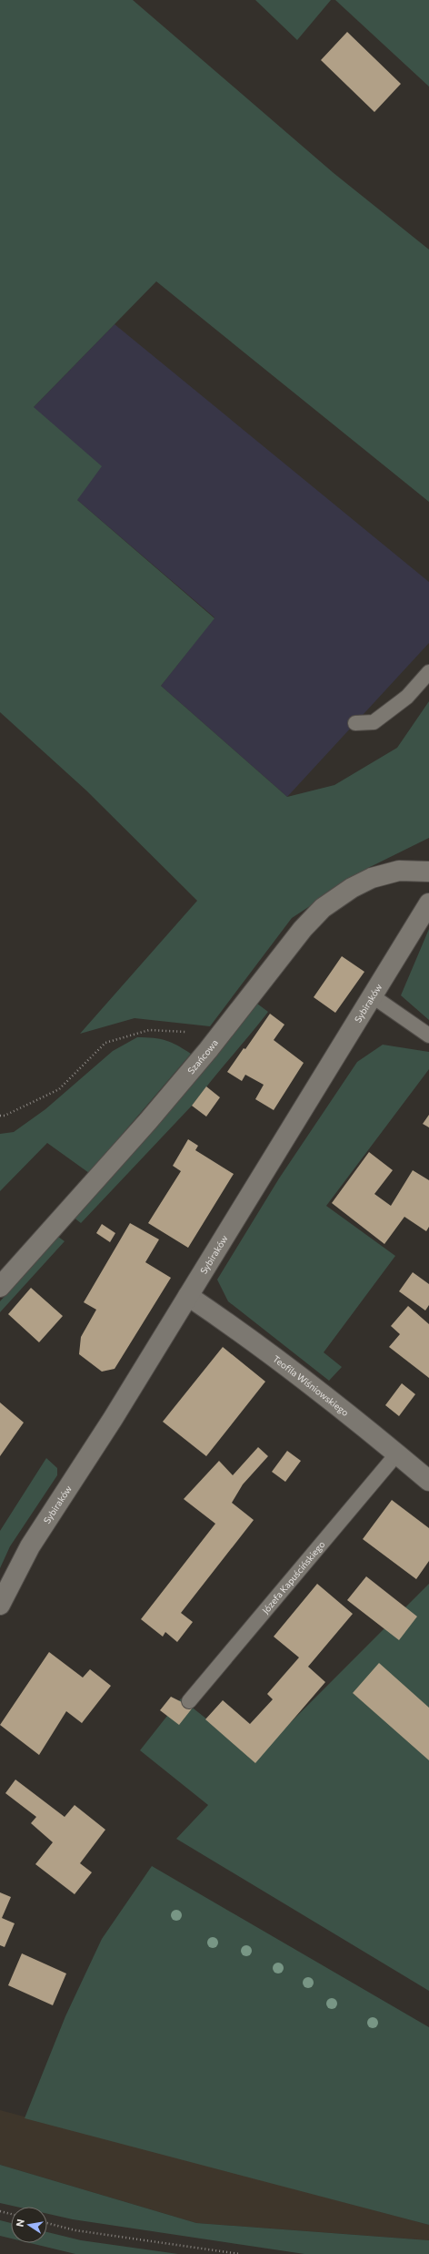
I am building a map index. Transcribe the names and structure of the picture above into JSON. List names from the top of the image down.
{
  "streets": {
    "street": ["Sybiraków", "Szańcowa", "Teofila Wiśniowskiego"],
    "lane": ["Józefa Kapuścińskiego"]
  },
  "crossings": [
    ["Sybiraków", "Teofila Wiśniowskiego"],
    ["Teofila Wiśniowskiego", "Józefa Kapuścińskiego"]
  ],
  "north": "left"
}
